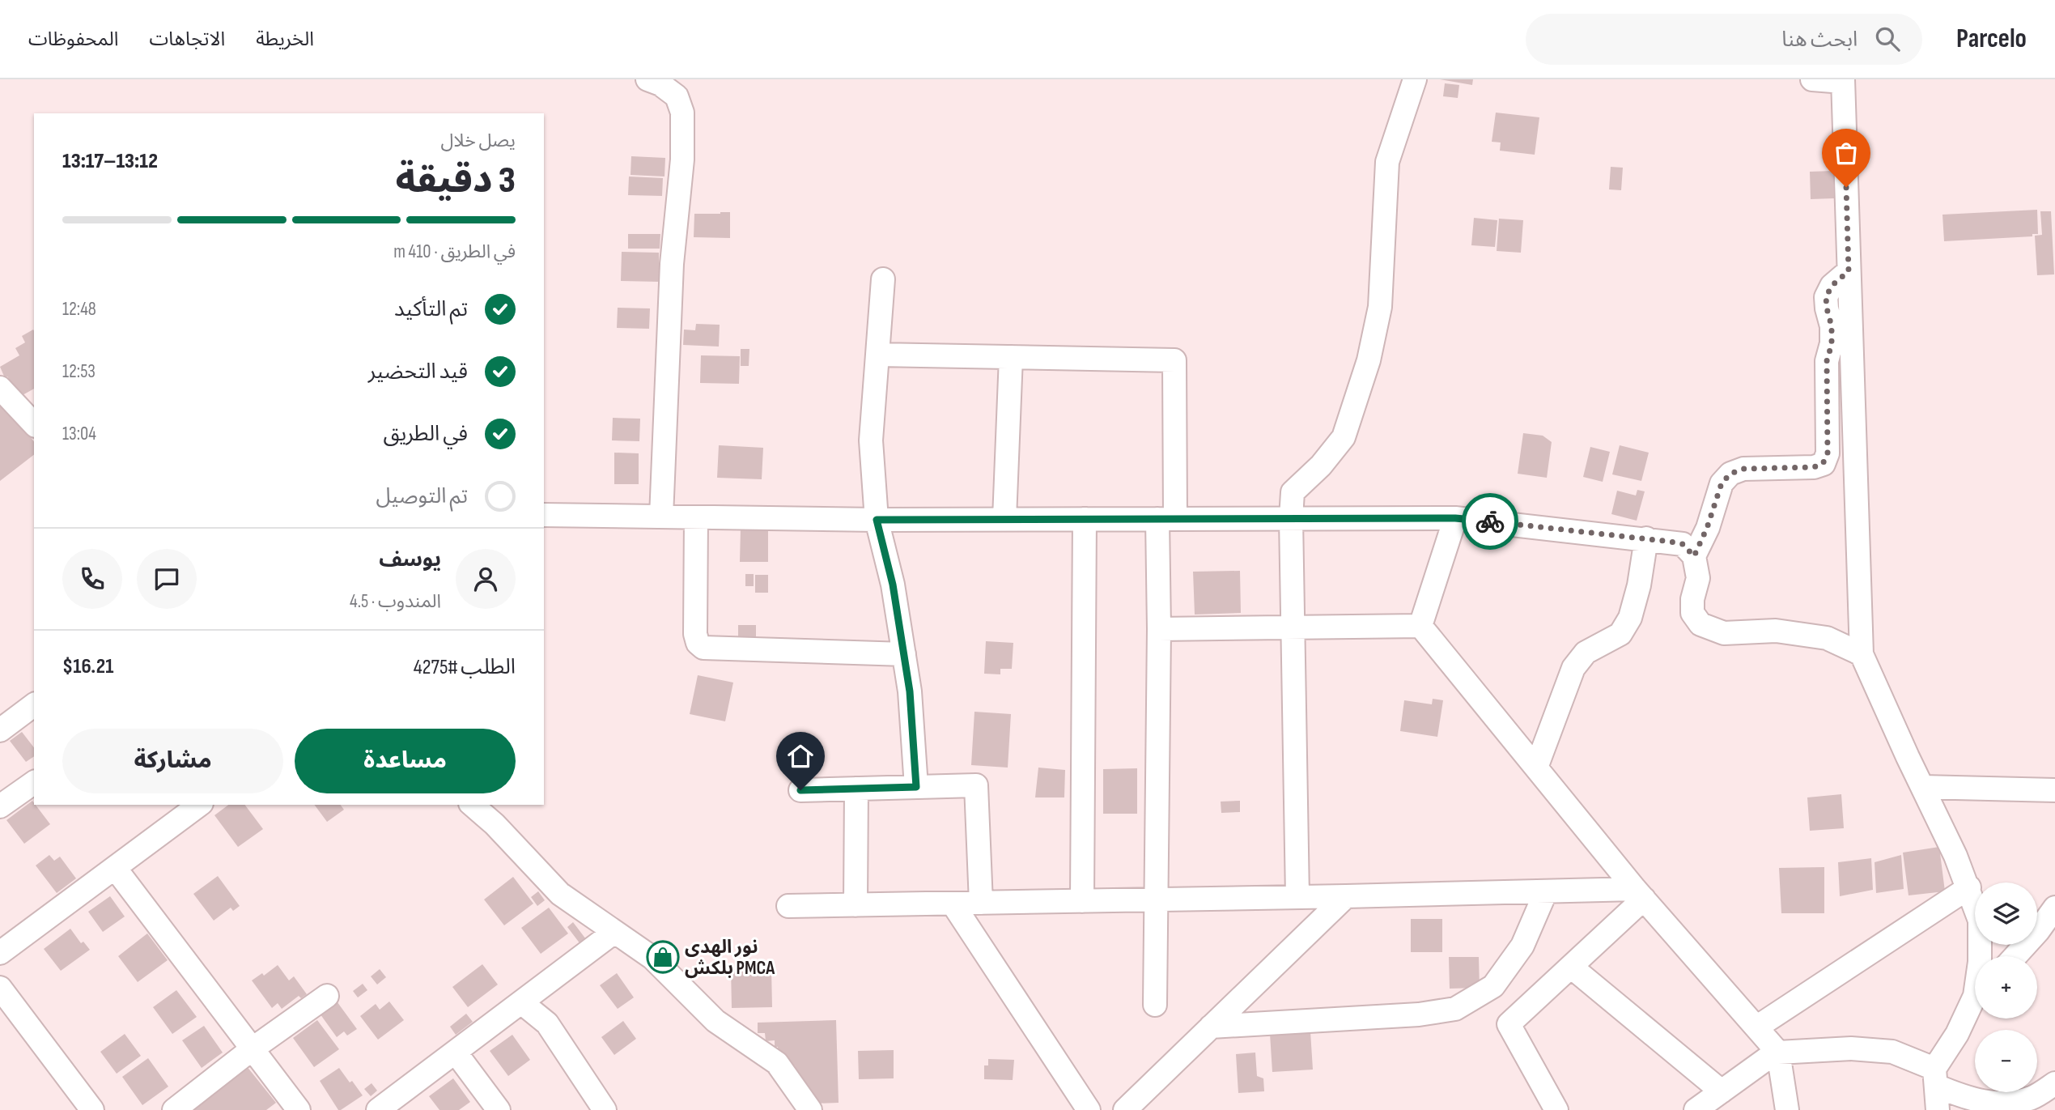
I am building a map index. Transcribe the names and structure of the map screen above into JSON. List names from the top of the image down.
{
  "places": {
    "shop": ["نور الهدى بلكش PMCA"]
  },
  "page": {
    "header": "Parcelo",
    "search": "ابحث هنا",
    "nav": ["الخريطة", "الاتجاهات", "المحفوظات"],
    "heading": ["3 دقيقة", "يصل خلال", "13:12–13:17"],
    "panel": [
      "يوسف",
      "المندوب · 4.5",
      "الطلب #4275",
      "$16.21"
    ],
    "bar": "في الطريق · 410 m",
    "list": [
      ["تم التأكيد", "12:48"],
      ["قيد التحضير", "12:53"],
      ["في الطريق", "13:04"],
      "تم التوصيل"
    ],
    "buttons": ["مساعدة", "مشاركة"],
    "map_buttons": ["+", "−"]
  }
}
